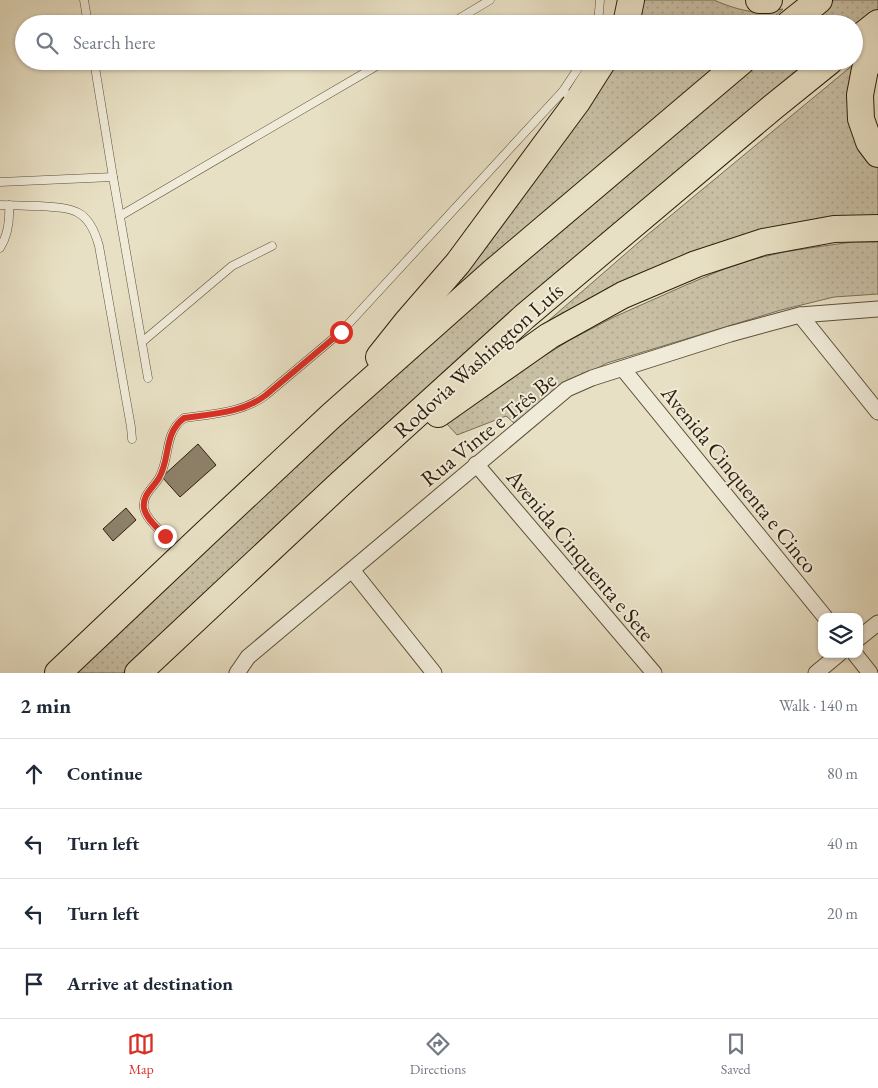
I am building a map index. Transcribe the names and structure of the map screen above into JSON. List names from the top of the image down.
{
  "streets": {
    "highway": ["Rodovia Washington Luís"],
    "street": ["Rua Vinte e Três Be", "Avenida Cinquenta e Cinco", "Avenida Cinquenta e Sete"]
  },
  "crossings": [
    ["Rua Vinte e Três Be", "Avenida Cinquenta e Cinco"],
    ["Rua Vinte e Três Be", "Avenida Cinquenta e Sete"]
  ],
  "page": {
    "search": "Search here",
    "heading": ["2 min", "Walk · 140 m"],
    "list": [
      ["Continue", "80 m"],
      ["Turn left", "40 m"],
      ["Turn left", "20 m"],
      "Arrive at destination"
    ],
    "nav": ["Map", "Directions", "Saved"]
  }
}
